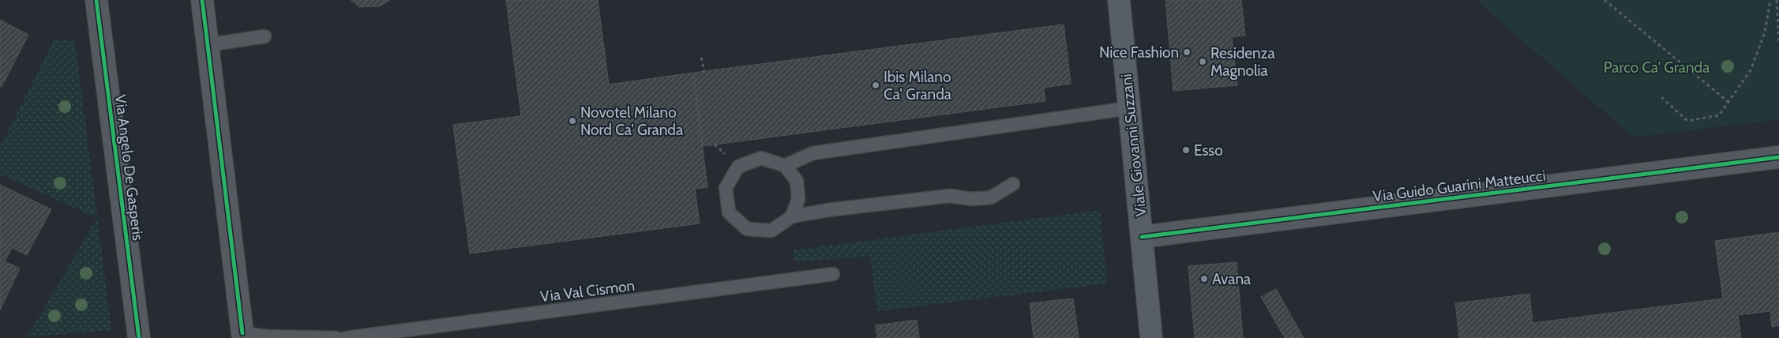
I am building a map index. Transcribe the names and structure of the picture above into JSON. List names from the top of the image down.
{
  "streets": {
    "street": ["Viale Giovanni Suzzani", "Via Angelo De Gasperis", "Via Guido Guarini Matteucci"],
    "lane": ["Via Val Cismon"]
  },
  "crossings": [
    ["Viale Giovanni Suzzani", "Via Guido Guarini Matteucci"]
  ],
  "parks": ["Parco Ca' Granda"],
  "places": [
    "Nice Fashion",
    "Residenza Magnolia",
    "Ibis Milano Ca' Granda",
    "Novotel Milano Nord Ca' Granda",
    "Esso",
    "Avana"
  ]
}
